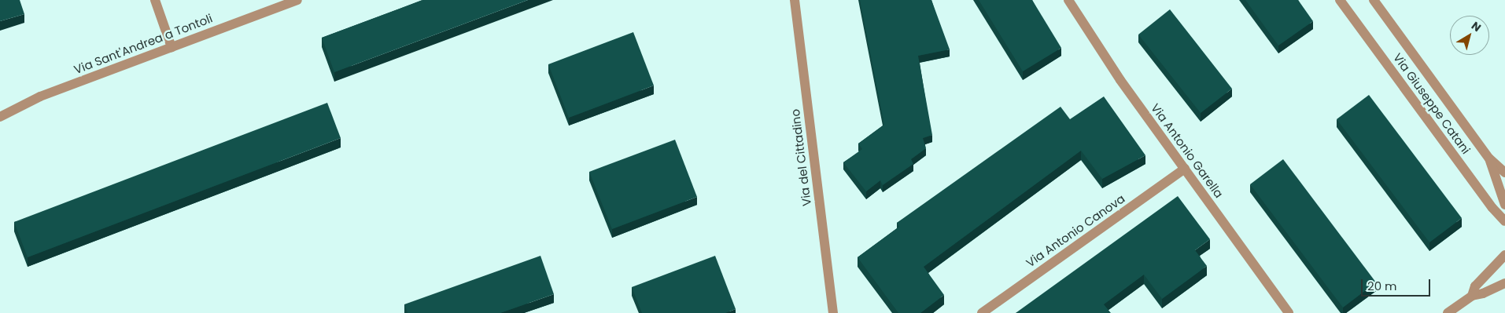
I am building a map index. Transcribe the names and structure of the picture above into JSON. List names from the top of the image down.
{
  "streets": {
    "street": [
      "Via Sant'Andrea a Tontoli",
      "Via Giuseppe Catani",
      "Via Antonio Garella",
      "Via del Cittadino",
      "Via Antonio Canova"
    ]
  },
  "crossings": [
    ["Via Antonio Garella", "Via Antonio Canova"]
  ],
  "scale_bar": "20 m",
  "north": "top right"
}
